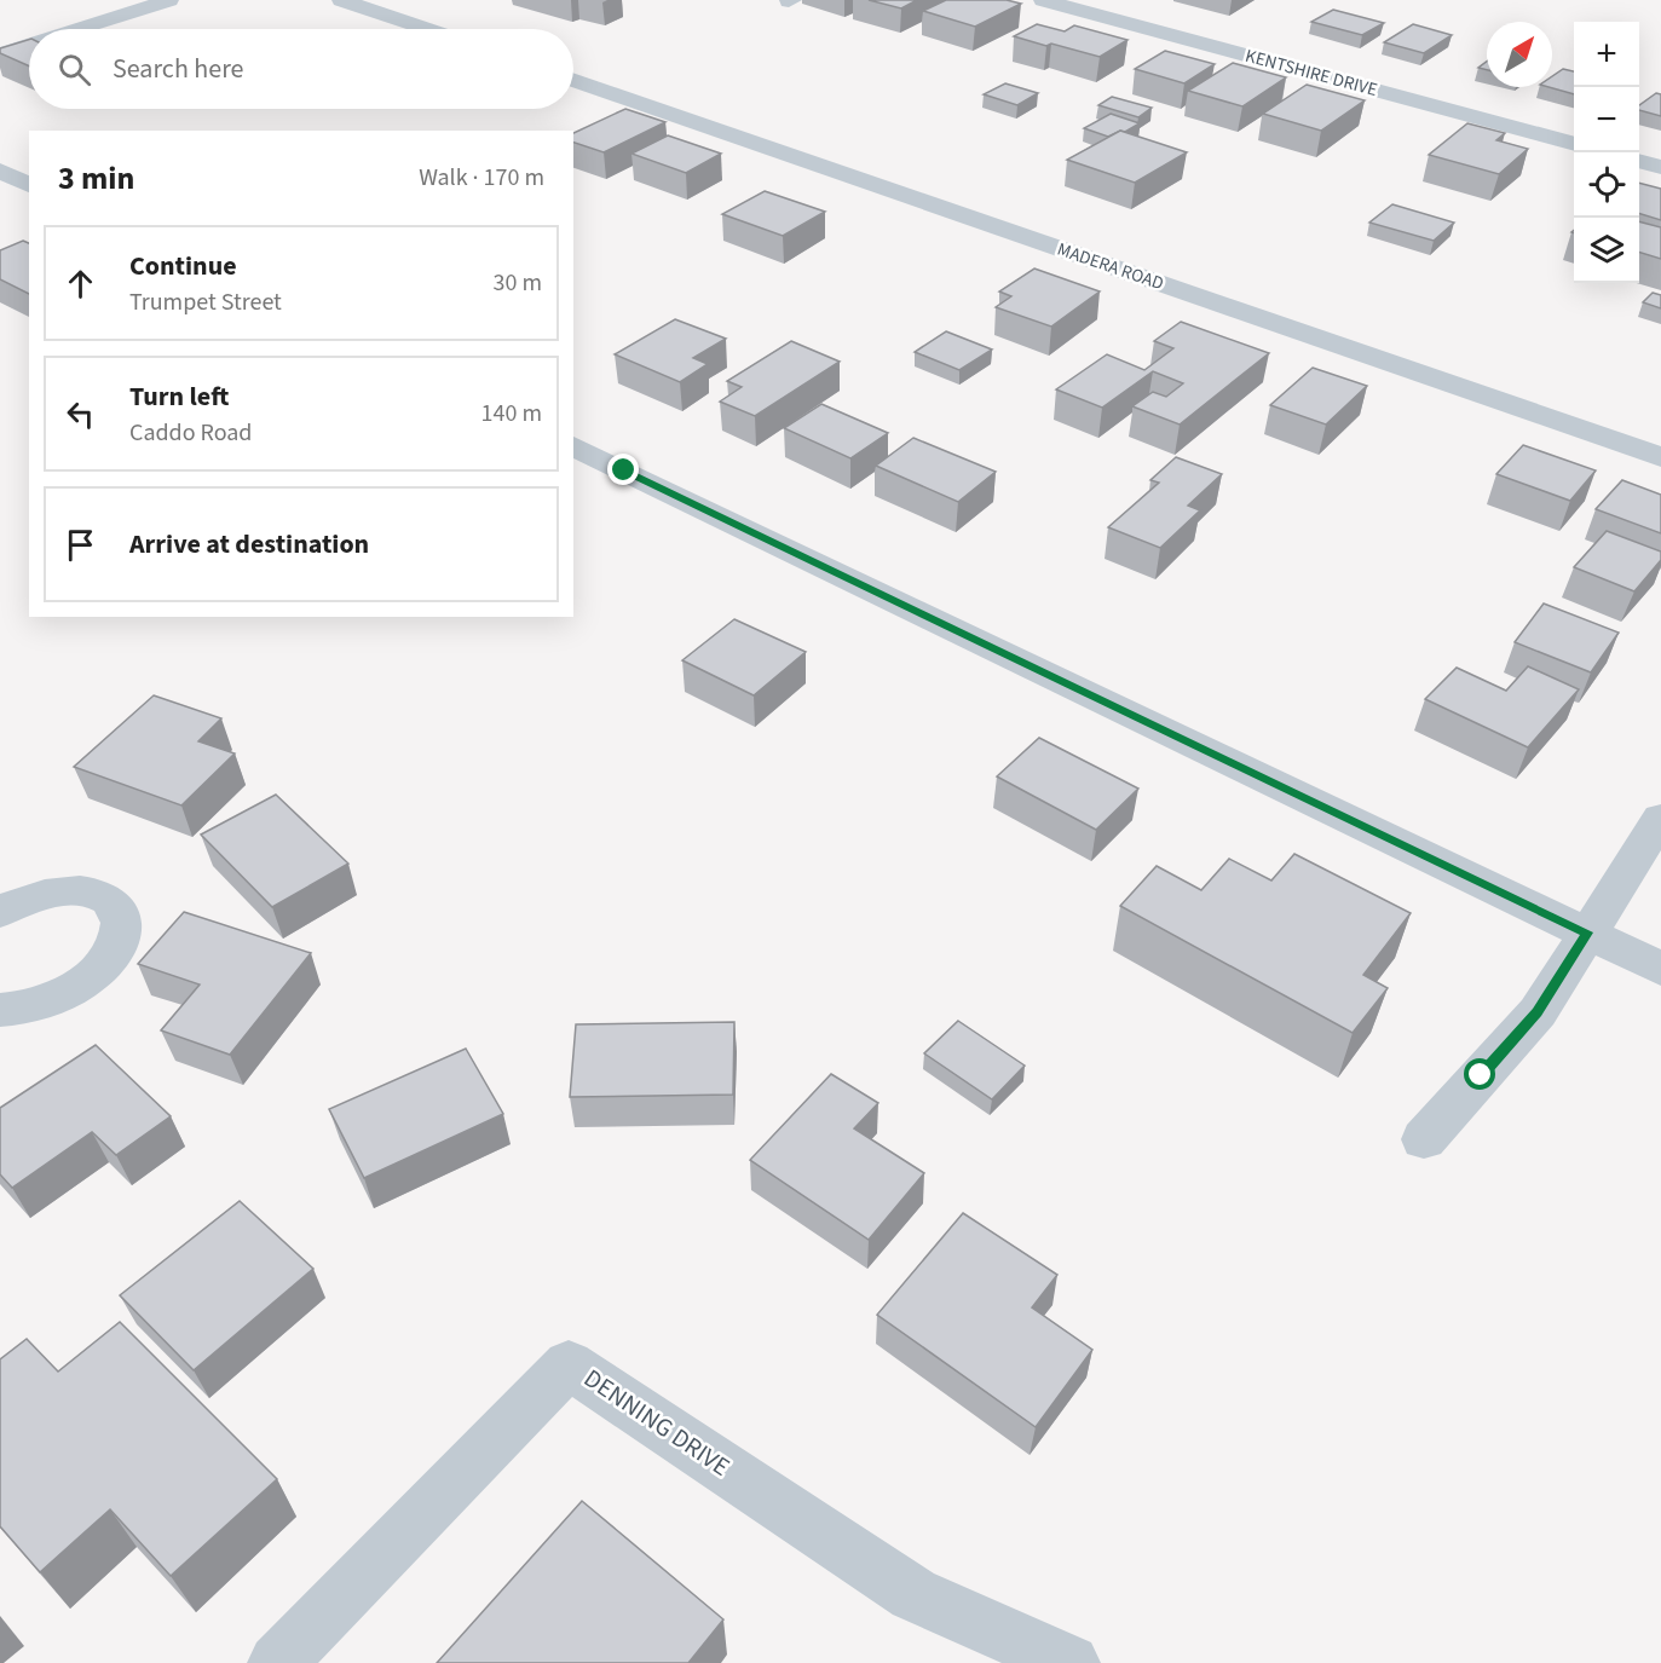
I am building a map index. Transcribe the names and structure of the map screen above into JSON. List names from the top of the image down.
{
  "streets": {
    "street": ["KENTSHIRE DRIVE", "MADERA ROAD", "DENNING DRIVE"]
  },
  "north": "top right",
  "page": {
    "map_buttons": ["+", "−"],
    "search": "Search here",
    "heading": ["3 min", "Walk · 170 m"],
    "list": [
      ["Continue", "Trumpet Street", "30 m"],
      ["Turn left", "Caddo Road", "140 m"],
      "Arrive at destination"
    ]
  }
}
